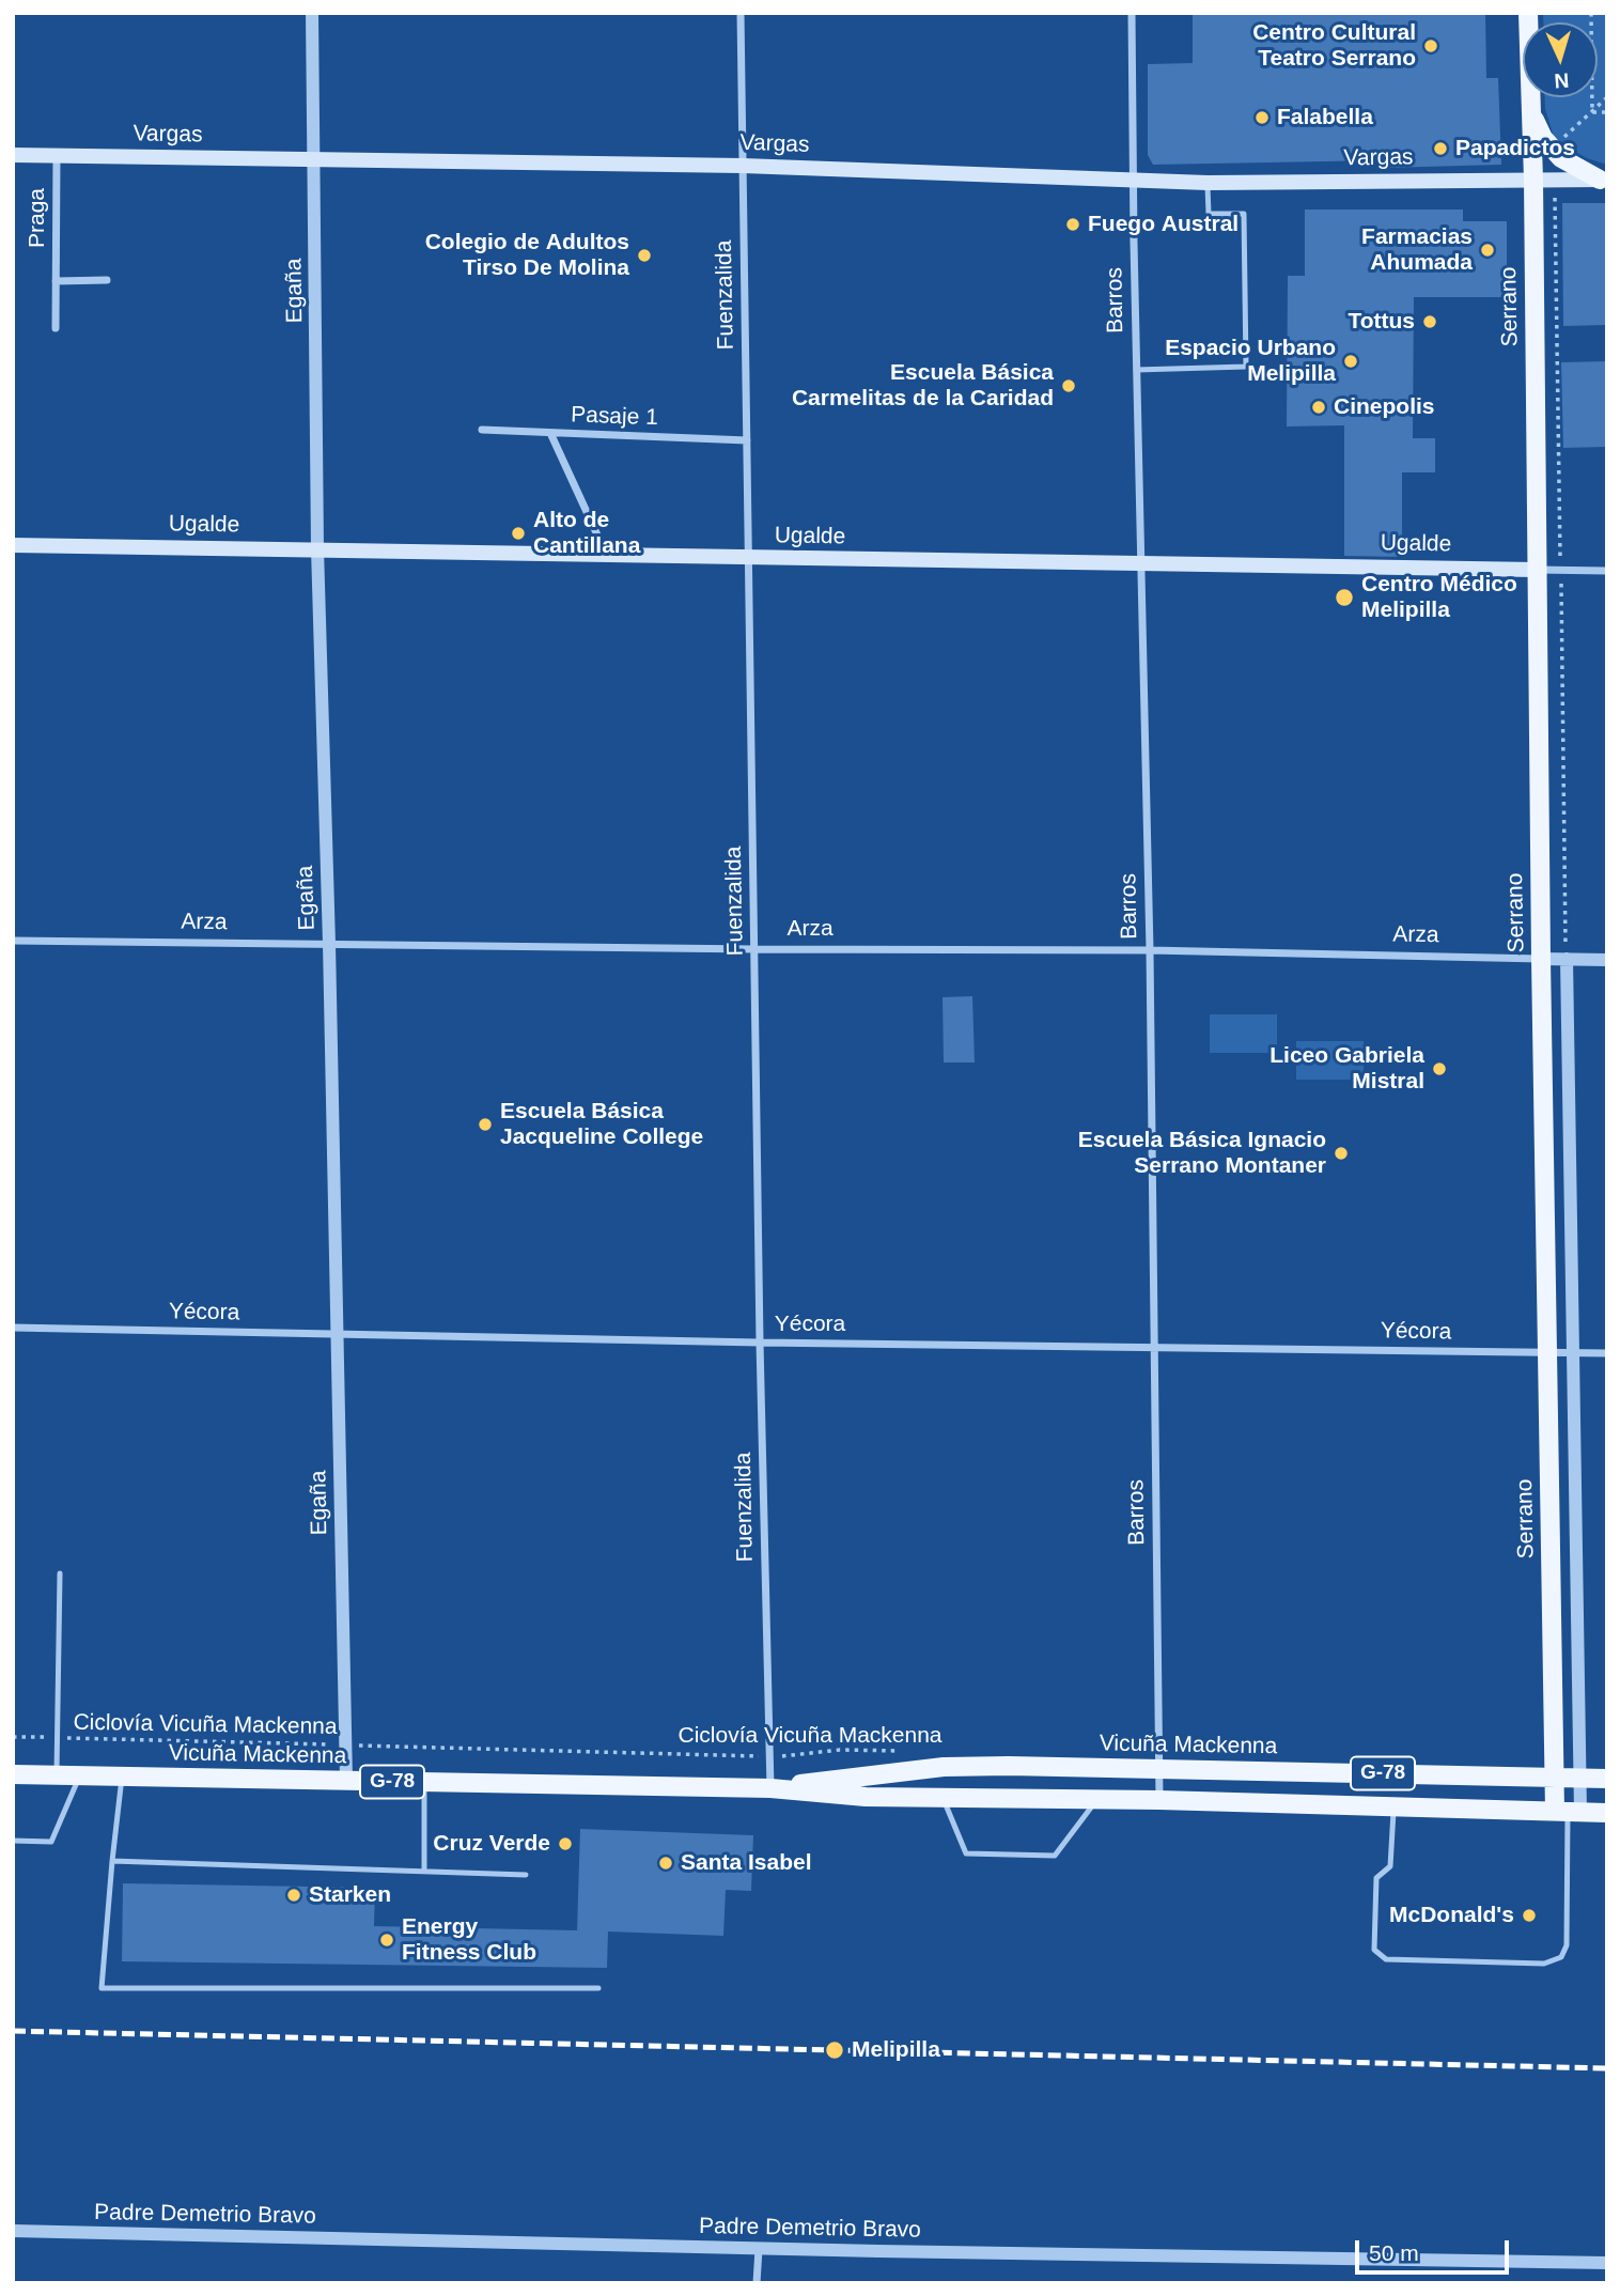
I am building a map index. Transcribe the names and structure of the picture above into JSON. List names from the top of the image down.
{
  "streets": {
    "main road": [
      "Vargas",
      "Serrano",
      "Ugalde",
      "Vicuña Mackenna",
      "G-78"
    ],
    "street": [
      "Praga",
      "Egaña",
      "Fuenzalida",
      "Barros",
      "Pasaje 1",
      "Arza",
      "Yécora",
      "Padre Demetrio Bravo"
    ],
    "path": ["Ciclovía Vicuña Mackenna"]
  },
  "crossings": [
    ["Vargas", "Praga"],
    ["Vargas", "Egaña"],
    ["Vargas", "Fuenzalida"],
    ["Vargas", "Barros"],
    ["Vargas", "Serrano"],
    ["Egaña", "Ugalde"],
    ["Egaña", "Arza"],
    ["Egaña", "Yécora"],
    ["Egaña", "Ciclovía Vicuña Mackenna"],
    ["Egaña", "Vicuña Mackenna"],
    ["Fuenzalida", "Pasaje 1"],
    ["Fuenzalida", "Ugalde"],
    ["Fuenzalida", "Arza"],
    ["Fuenzalida", "Yécora"],
    ["Fuenzalida", "Ciclovía Vicuña Mackenna"],
    ["Fuenzalida", "Vicuña Mackenna"],
    ["Barros", "Ugalde"],
    ["Barros", "Arza"],
    ["Barros", "Yécora"],
    ["Barros", "Vicuña Mackenna"],
    ["Serrano", "Ugalde"],
    ["Serrano", "Arza"],
    ["Serrano", "Yécora"],
    ["Serrano", "Vicuña Mackenna"]
  ],
  "places": [
    "Centro Cultural Teatro Serrano",
    "Falabella",
    "Papadictos",
    "Fuego Austral",
    "Farmacias Ahumada",
    "Colegio de Adultos Tirso De Molina",
    "Tottus",
    "Espacio Urbano Melipilla",
    "Escuela Básica Carmelitas de la Caridad",
    "Cinepolis",
    "Alto de Cantillana",
    "Centro Médico Melipilla",
    "Liceo Gabriela Mistral",
    "Escuela Básica Jacqueline College",
    "Escuela Básica Ignacio Serrano Montaner",
    "Cruz Verde",
    "Santa Isabel",
    "Starken",
    "McDonald's",
    "Energy Fitness Club",
    "Melipilla"
  ],
  "scale_bar": "50 m",
  "north": "bottom"
}
